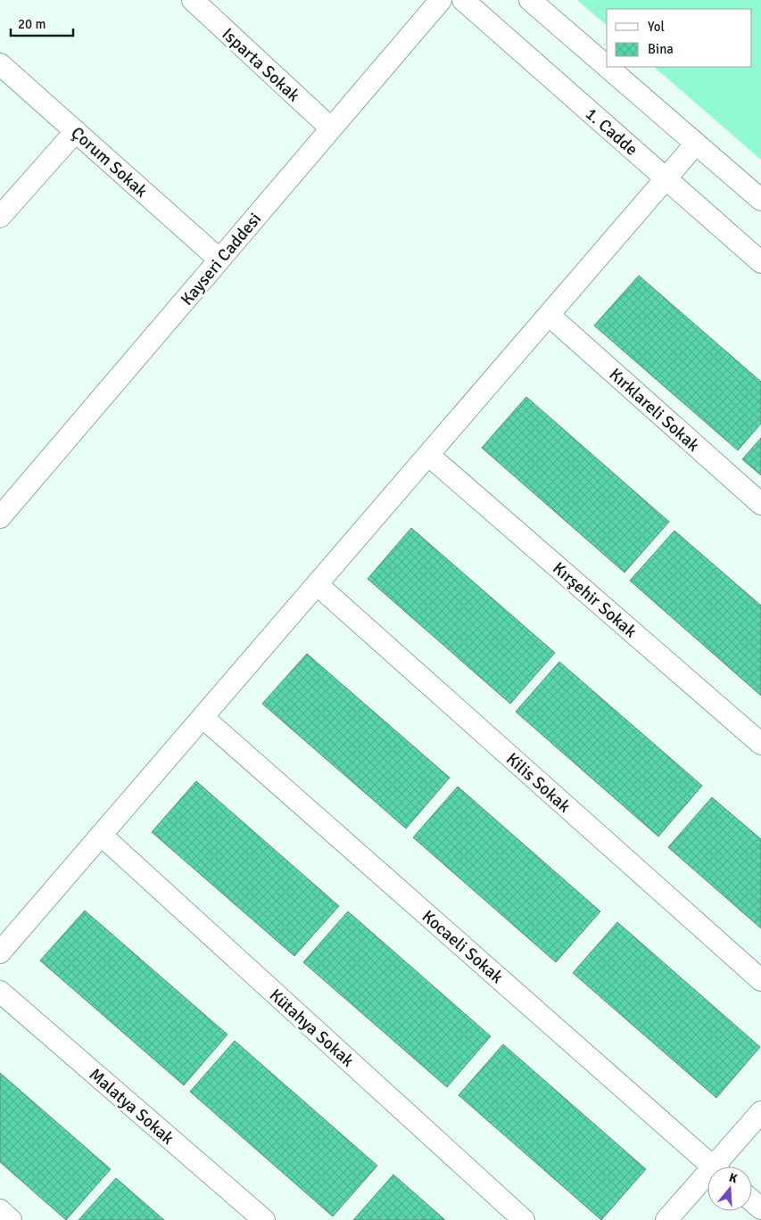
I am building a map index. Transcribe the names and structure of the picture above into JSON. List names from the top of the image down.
{
  "streets": {
    "street": [
      "Isparta Sokak",
      "1. Cadde",
      "Çorum Sokak",
      "Kayseri Caddesi",
      "Kırklareli Sokak",
      "Kırşehir Sokak",
      "Kilis Sokak",
      "Kocaeli Sokak",
      "Kütahya Sokak",
      "Malatya Sokak"
    ]
  },
  "crossings": [
    ["Isparta Sokak", "Kayseri Caddesi"],
    ["Çorum Sokak", "Kayseri Caddesi"]
  ],
  "legend": ["Yol", "Bina"],
  "scale_bar": "20 m",
  "north": "top"
}
